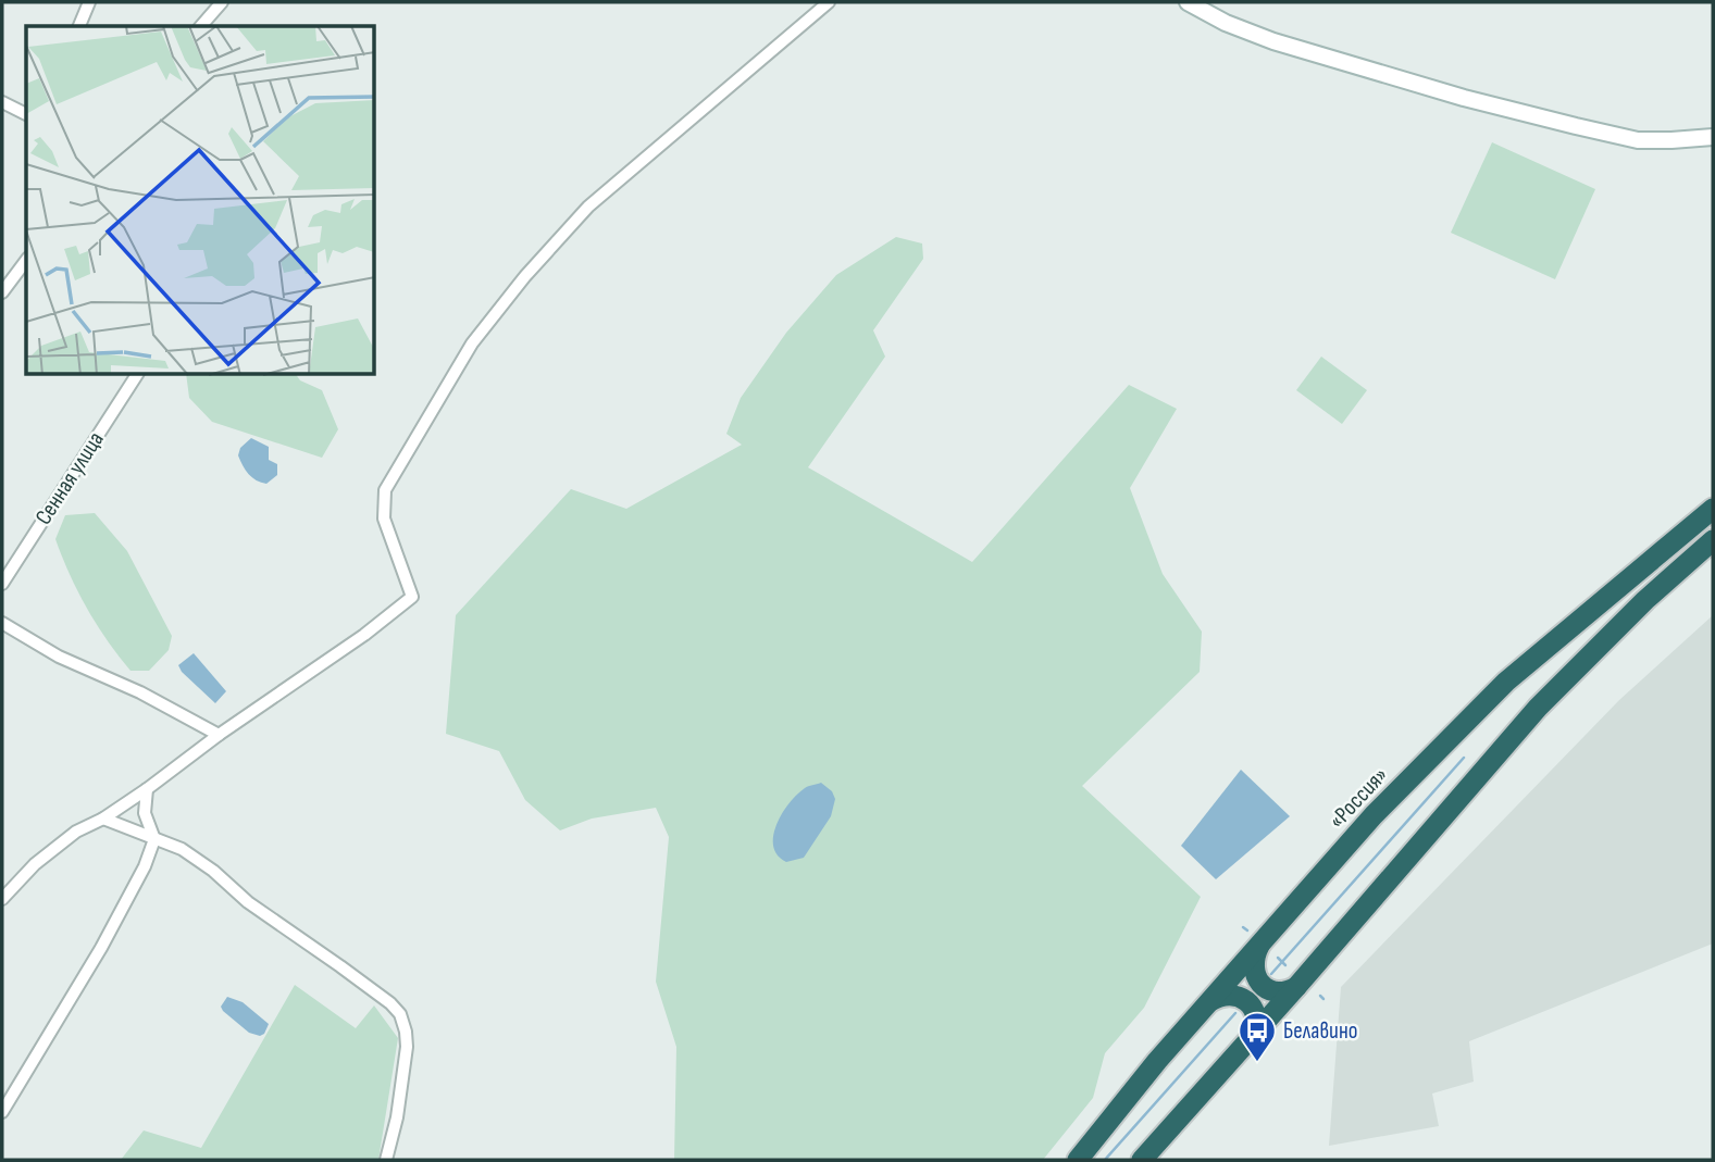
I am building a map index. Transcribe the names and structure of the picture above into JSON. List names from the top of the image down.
{
  "streets": {
    "highway": ["«Россия»"],
    "street": ["Сенная улица"]
  },
  "places": {
    "bus stop": ["Белавино"]
  }
}
